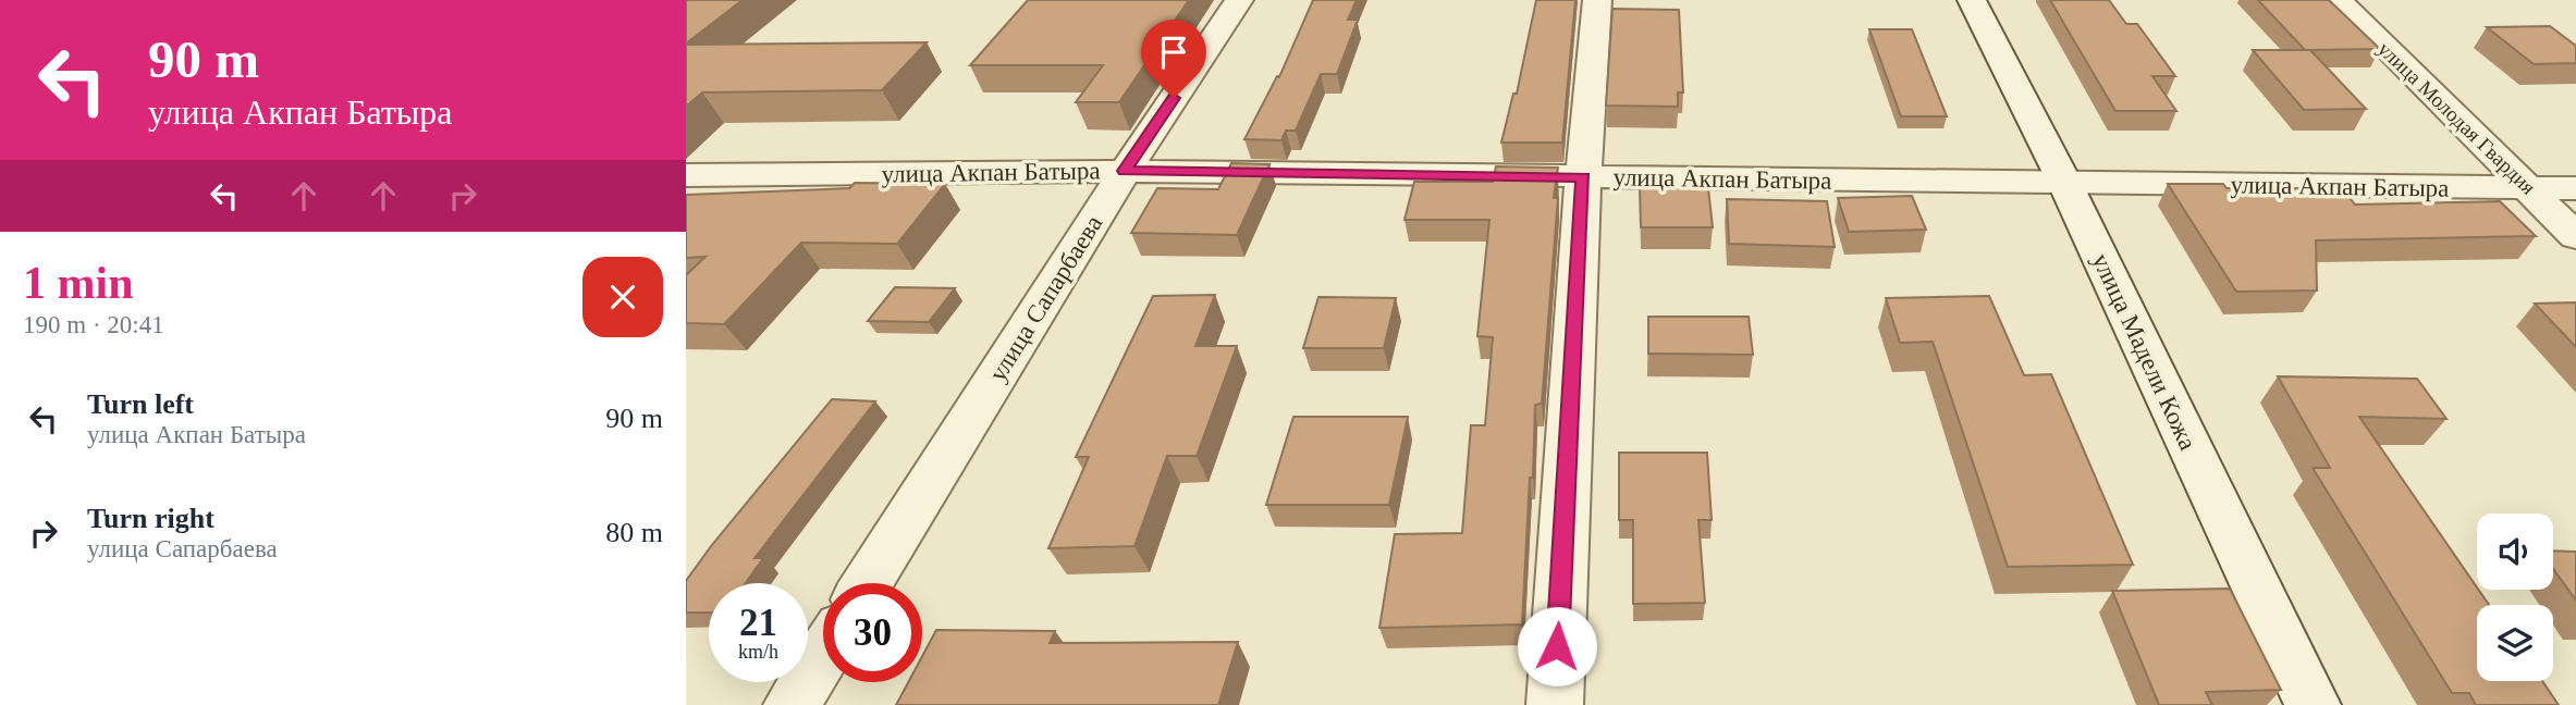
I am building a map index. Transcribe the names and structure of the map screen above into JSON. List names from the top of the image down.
{
  "streets": {
    "street": [
      "улица Молодая Гвардия",
      "улица Акпан Батыра",
      "улица Сапарбаева",
      "улица Мадели Кожа"
    ]
  },
  "crossings": [
    ["улица Молодая Гвардия", "улица Акпан Батыра"],
    ["улица Акпан Батыра", "улица Сапарбаева"],
    ["улица Акпан Батыра", "улица Мадели Кожа"]
  ],
  "page": {
    "turn": ["90 m", "улица Акпан Батыра"],
    "heading": ["1 min", "190 m · 20:41"],
    "list": [
      {
        "name": "Turn left",
        "note": "улица Акпан Батыра",
        "value": "90 m"
      },
      {
        "name": "Turn right",
        "note": "улица Сапарбаева",
        "value": "80 m"
      }
    ],
    "speed": "21 km/h",
    "limit": "30"
  }
}
